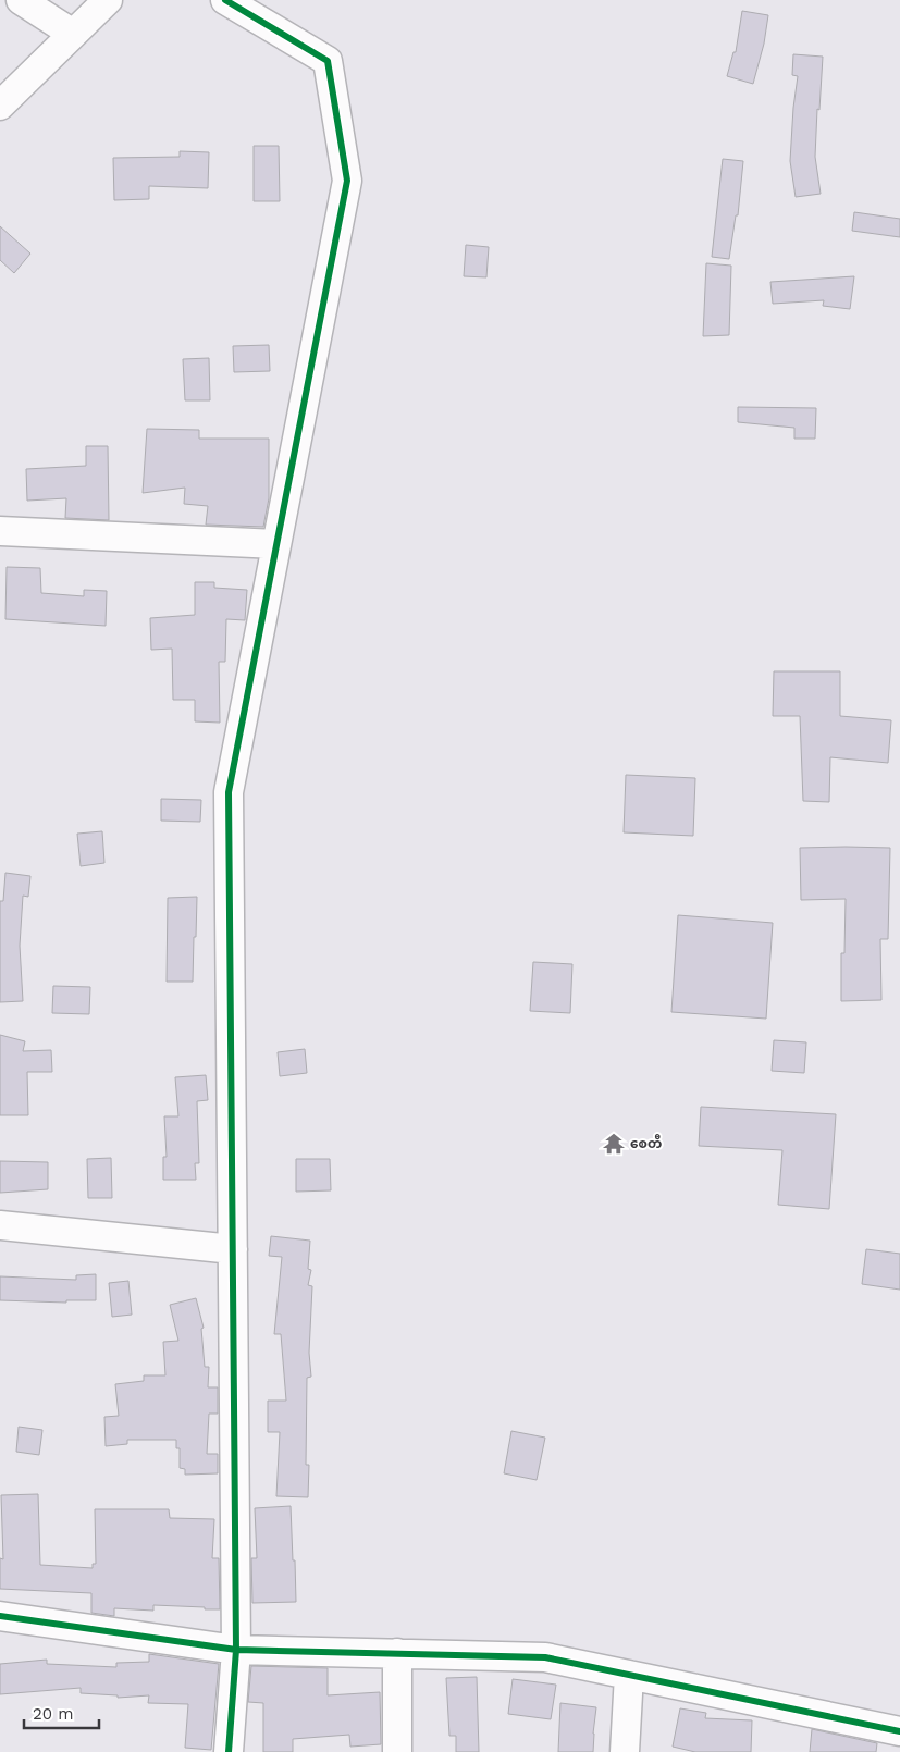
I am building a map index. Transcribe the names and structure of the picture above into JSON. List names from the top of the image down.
{
  "places": {
    "temple": ["စေတီ"]
  },
  "scale_bar": "20 m"
}
